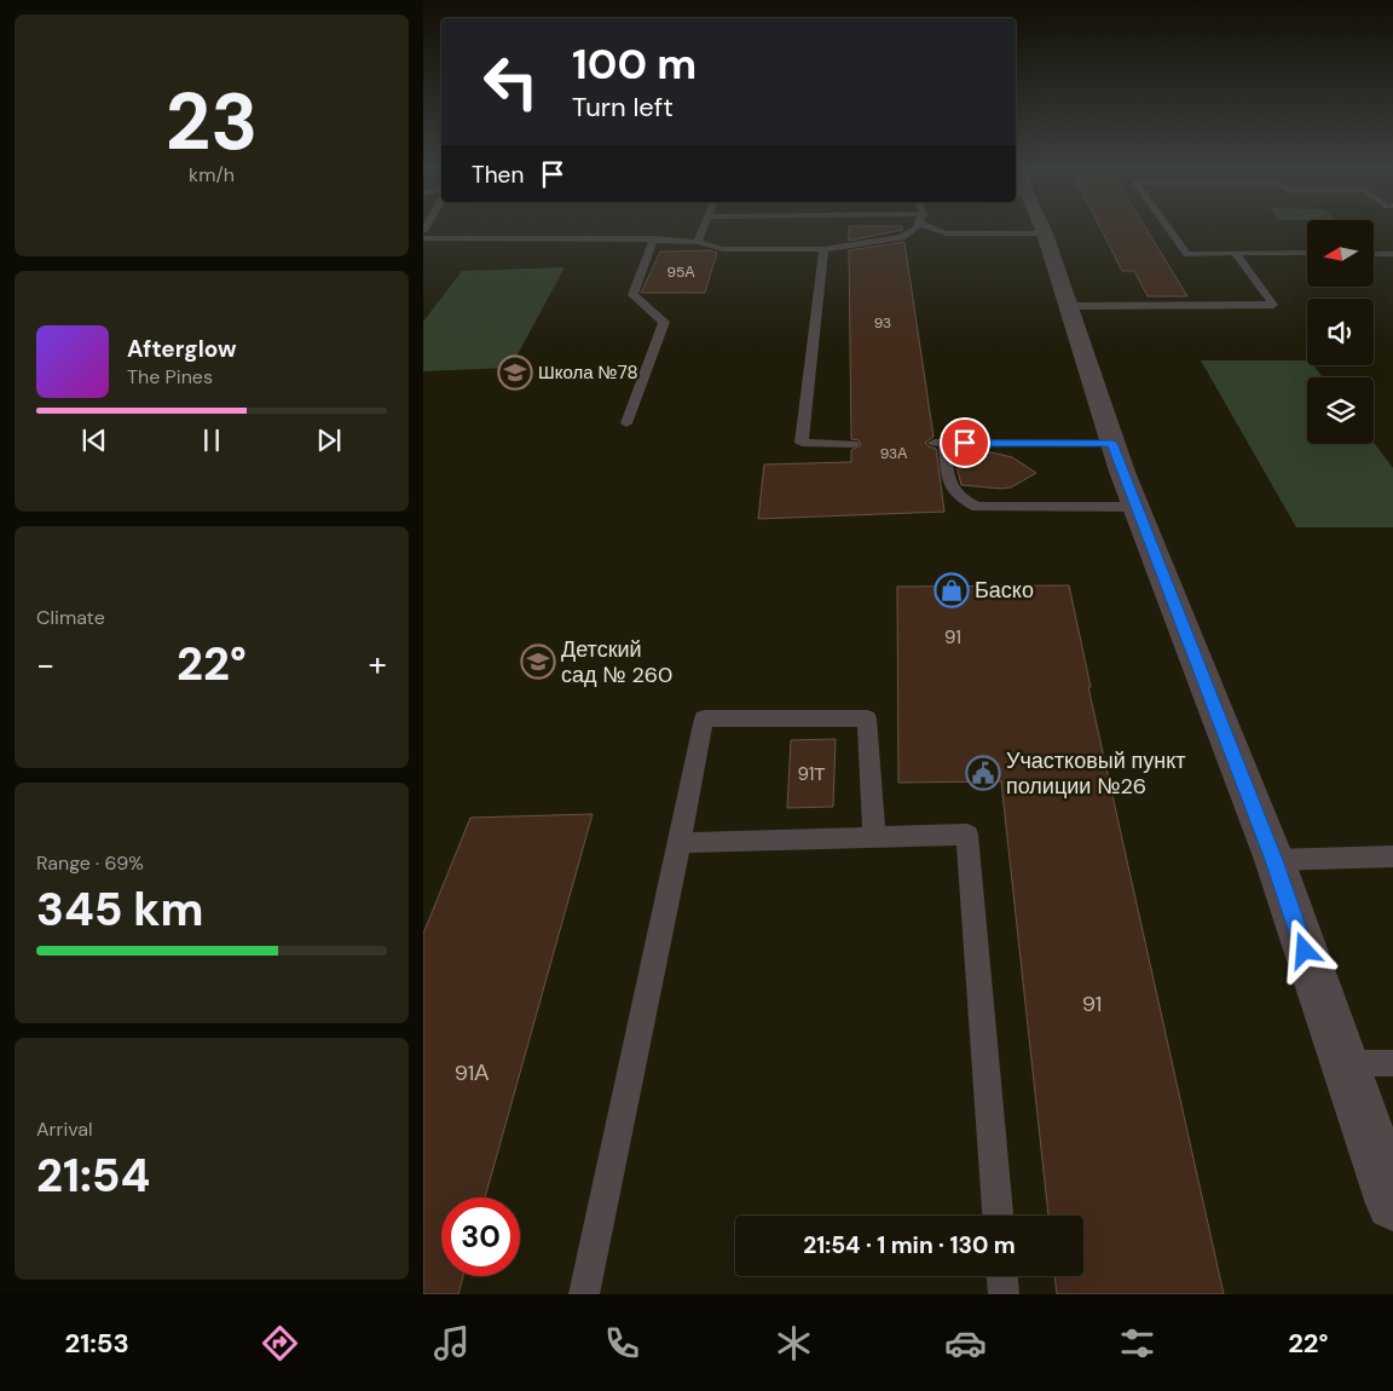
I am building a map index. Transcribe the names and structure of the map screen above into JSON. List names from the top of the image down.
{
  "places": {
    "school or university": ["Школа №78", "Детский сад № 260"],
    "shop": ["Баско"],
    "public building": ["Участковый пункт полиции №26"]
  },
  "house_numbers": [
    "95А",
    "93",
    "93А",
    "91",
    "91Т",
    "91",
    "91А"
  ],
  "north": "left",
  "page": {
    "tile": [
      ["23", "km/h"],
      "Climate",
      ["Range · 69%", "345 km"],
      ["Arrival", "21:54"]
    ],
    "turn": ["100 m", "Turn left"],
    "then": "Then",
    "song": ["Afterglow", "The Pines"],
    "heat": ["−", "22°", "+"],
    "limit": "30",
    "trip": "21:54 · 1 min · 130 m",
    "tabs": ["21:53", "22°"]
  }
}
